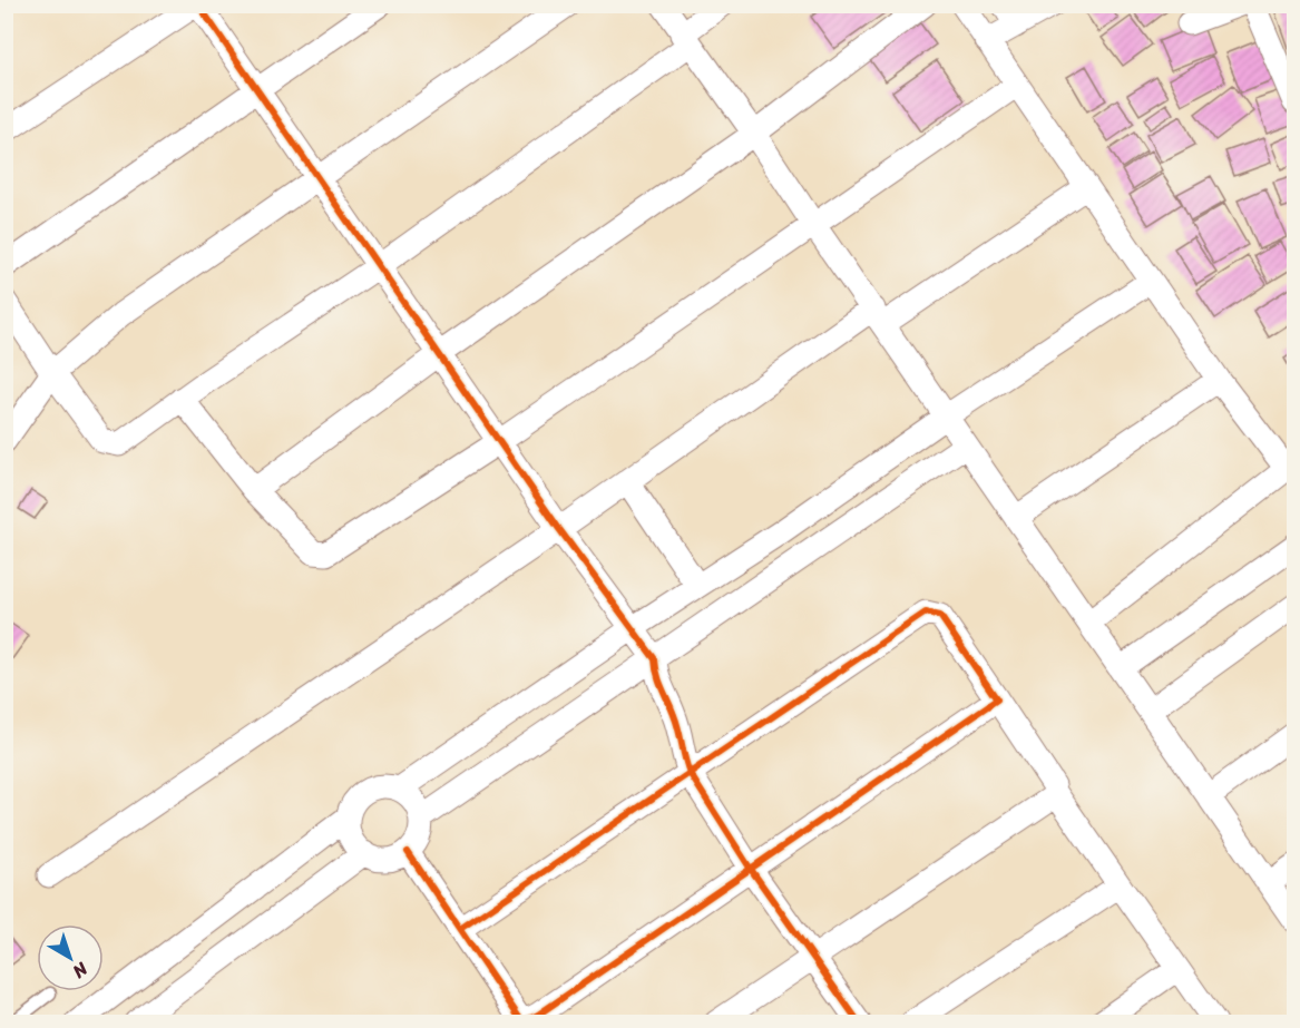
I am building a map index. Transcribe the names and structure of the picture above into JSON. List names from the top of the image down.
{
  "north": "bottom right"
}
